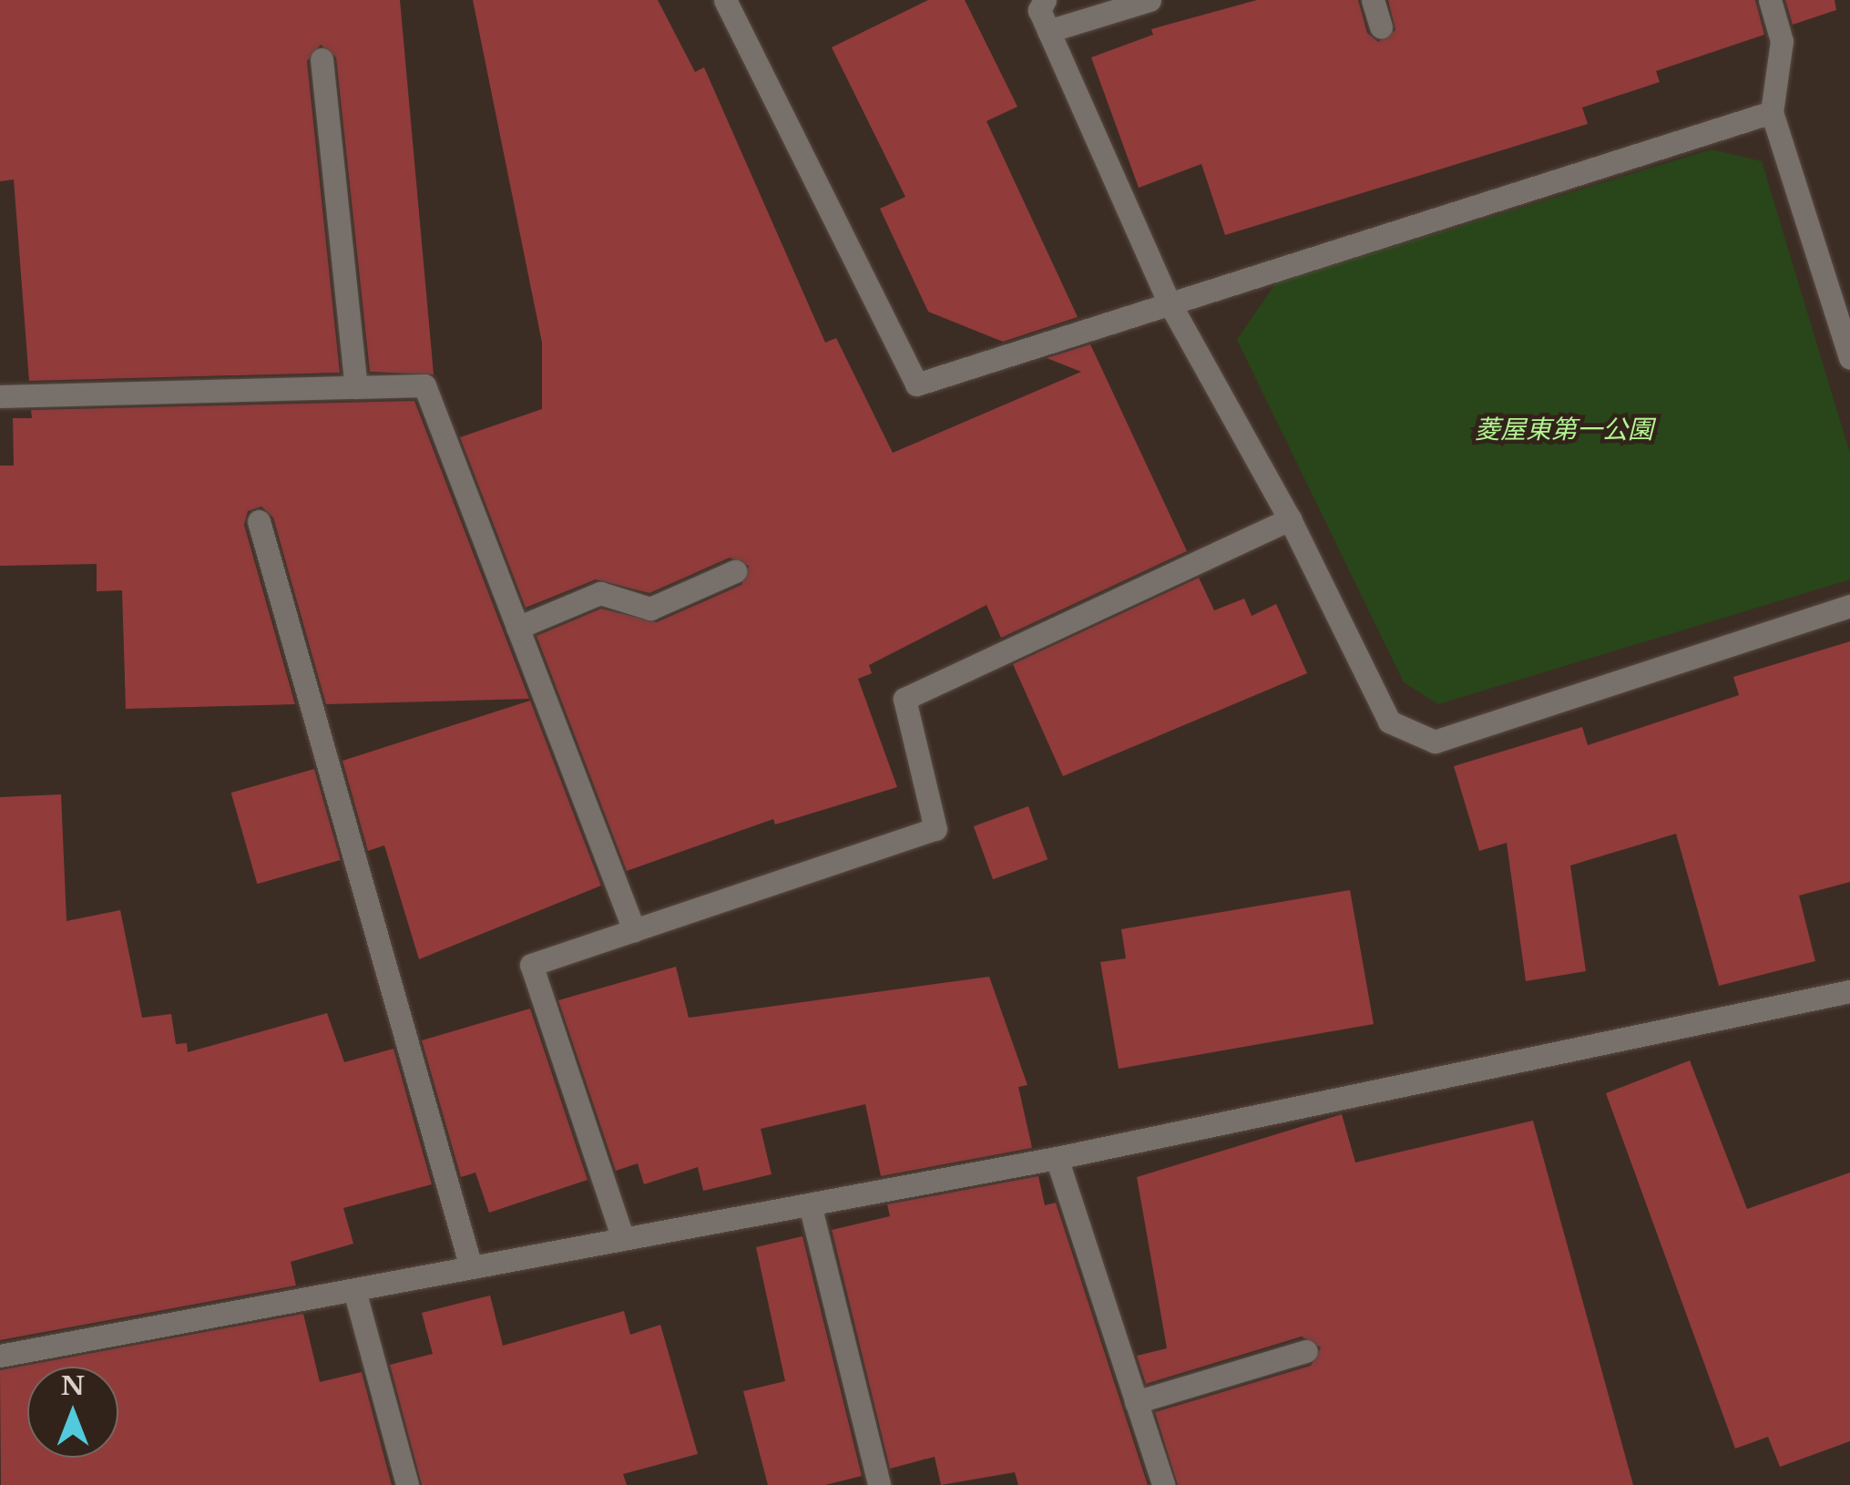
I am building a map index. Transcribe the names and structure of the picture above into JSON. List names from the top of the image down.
{
  "parks": ["菱屋東第一公園"],
  "north": "top"
}
